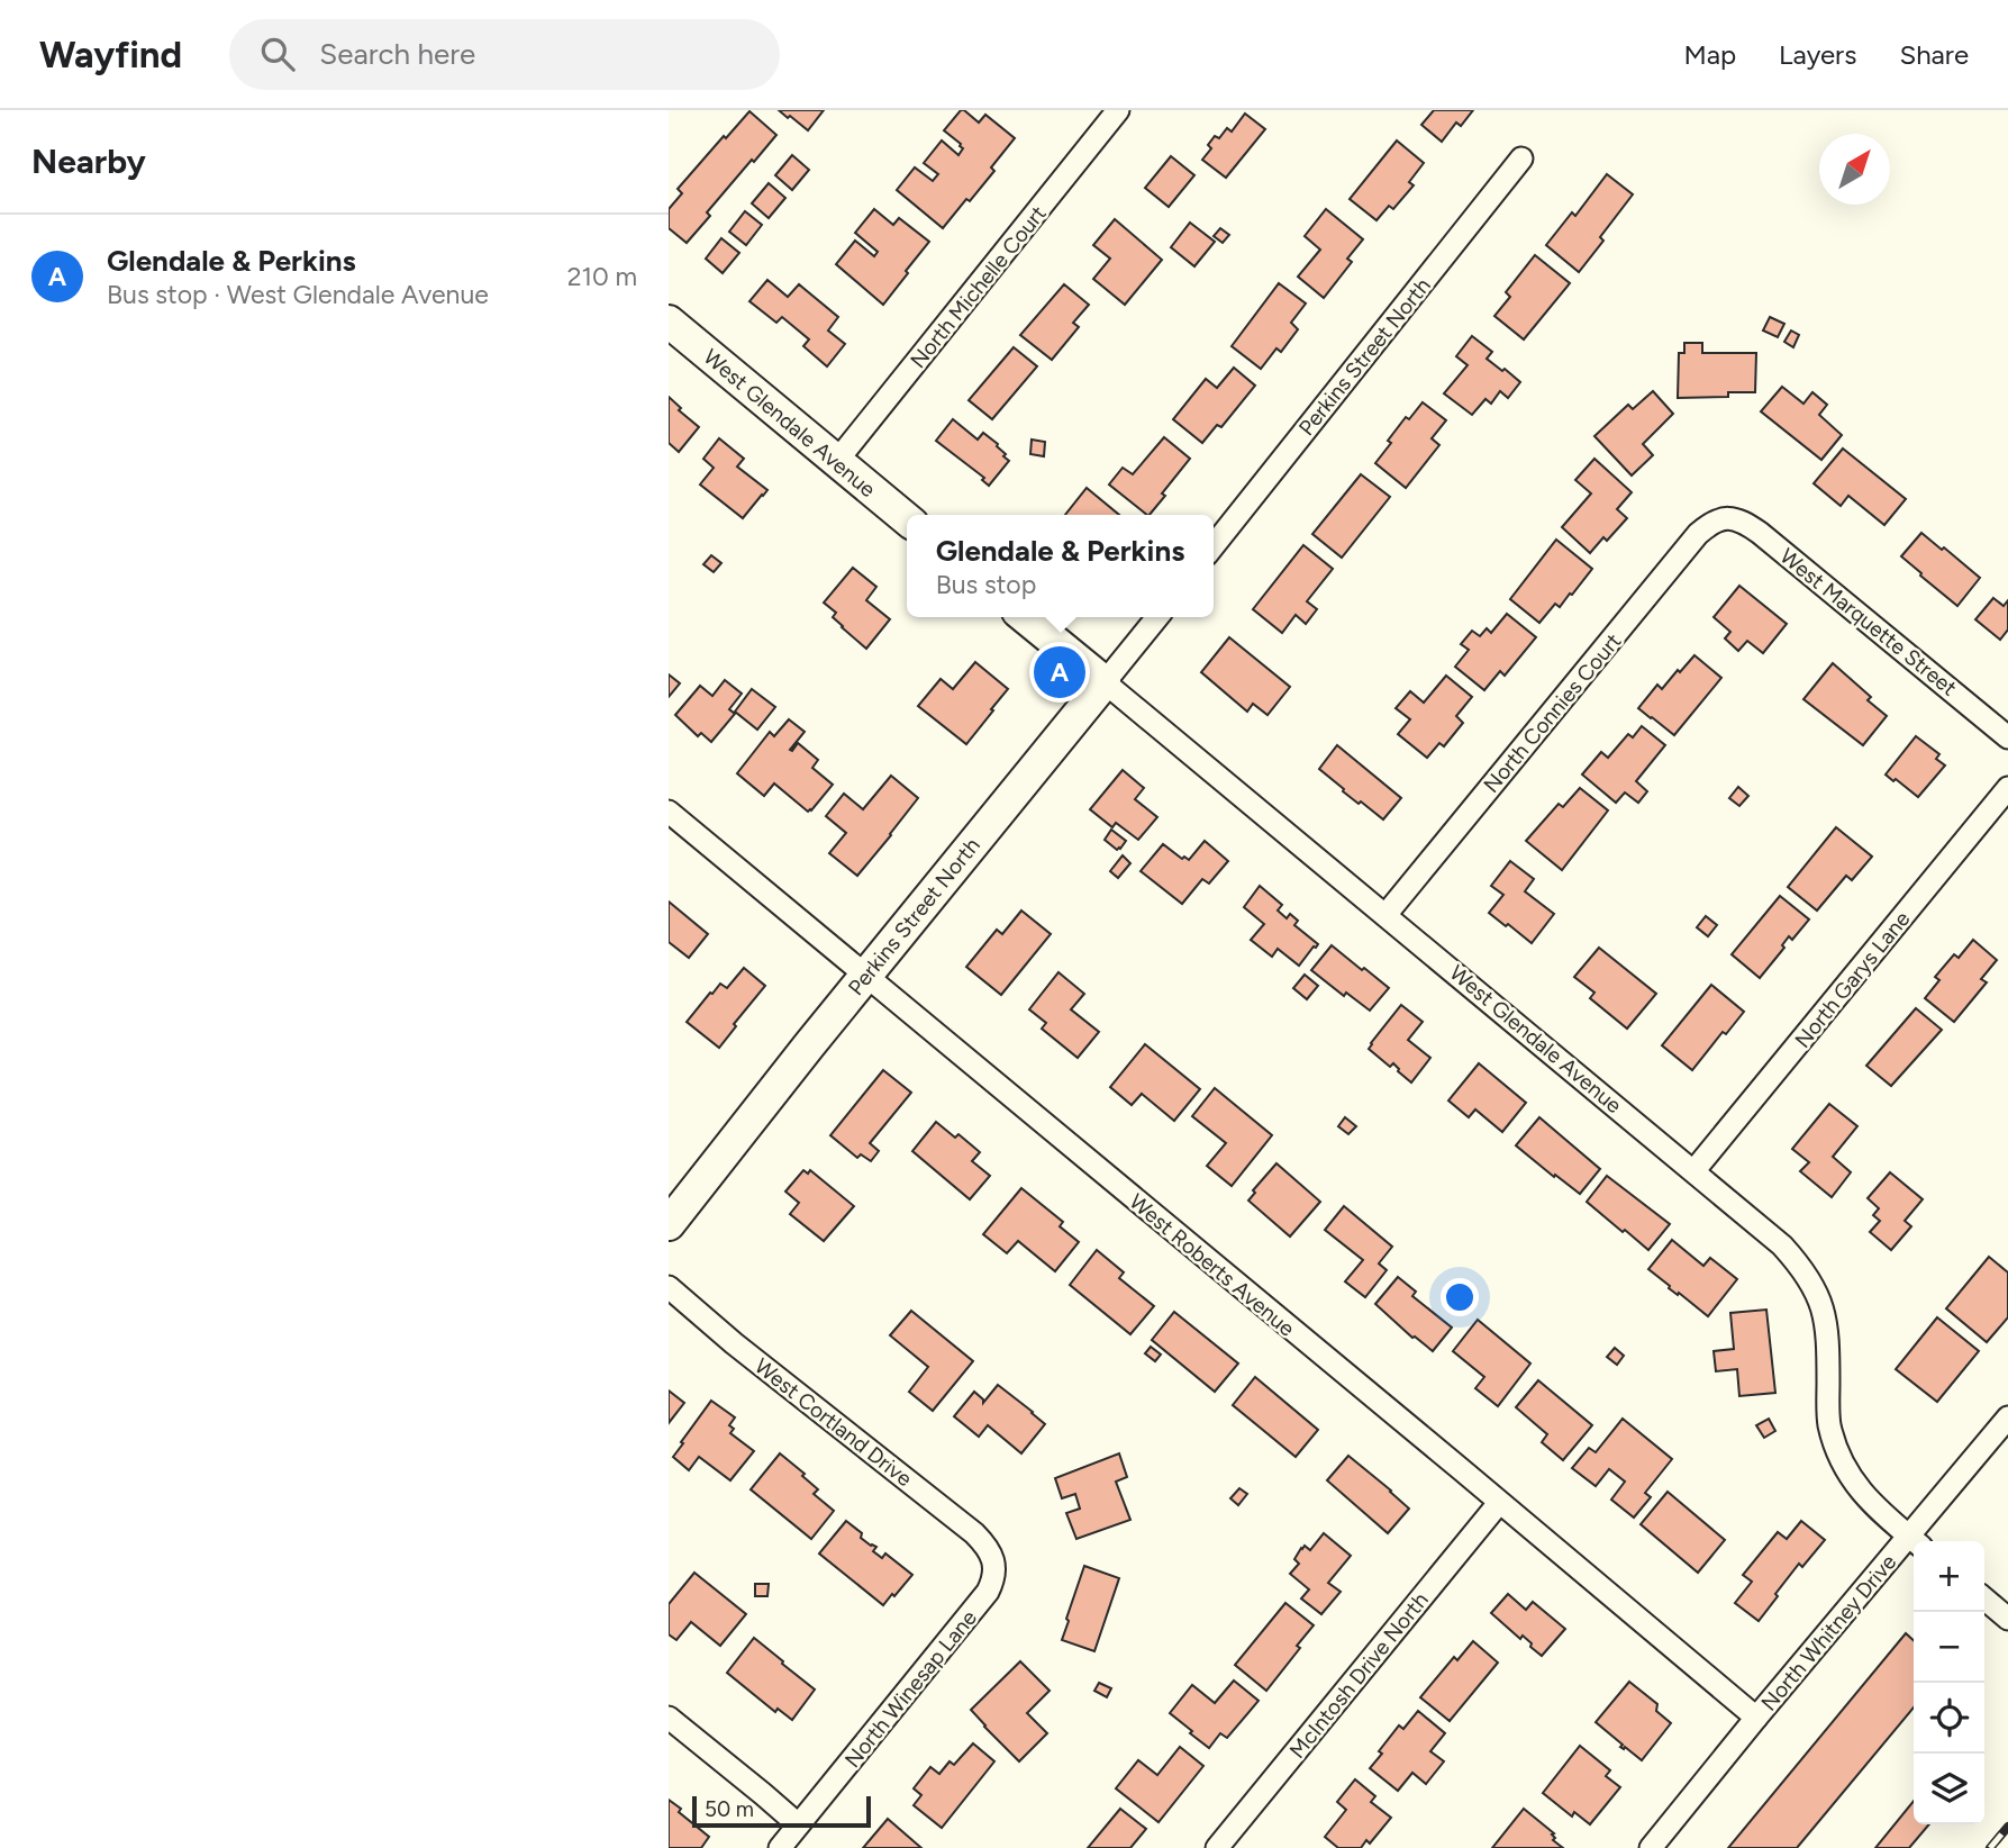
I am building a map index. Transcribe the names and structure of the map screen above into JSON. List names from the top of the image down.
{
  "streets": {
    "street": [
      "North Michelle Court",
      "Perkins Street North",
      "West Glendale Avenue",
      "West Marquette Street",
      "North Connies Court",
      "North Garys Lane",
      "West Roberts Avenue",
      "West Cortland Drive",
      "North Whitney Drive",
      "McIntosh Drive North",
      "North Winesap Lane"
    ]
  },
  "crossings": [
    ["North Michelle Court", "West Glendale Avenue"],
    ["Perkins Street North", "West Glendale Avenue"],
    ["Perkins Street North", "West Roberts Avenue"],
    ["West Glendale Avenue", "North Connies Court"],
    ["West Glendale Avenue", "North Garys Lane"],
    ["West Marquette Street", "North Connies Court"],
    ["West Roberts Avenue", "North Whitney Drive"],
    ["West Roberts Avenue", "McIntosh Drive North"],
    ["West Cortland Drive", "North Winesap Lane"]
  ],
  "scale_bar": "50 m",
  "north": "top right",
  "page": {
    "header": "Wayfind",
    "search": "Search here",
    "nav": ["Map", "Layers", "Share"],
    "heading": "Nearby",
    "list": [
      {
        "mark": "A",
        "name": "Glendale & Perkins",
        "note": "Bus stop · West Glendale Avenue",
        "value": "210 m"
      }
    ],
    "popup": ["Glendale & Perkins", "Bus stop"],
    "pins": "A",
    "map_buttons": ["+", "−"],
    "scale": "50 m"
  }
}
